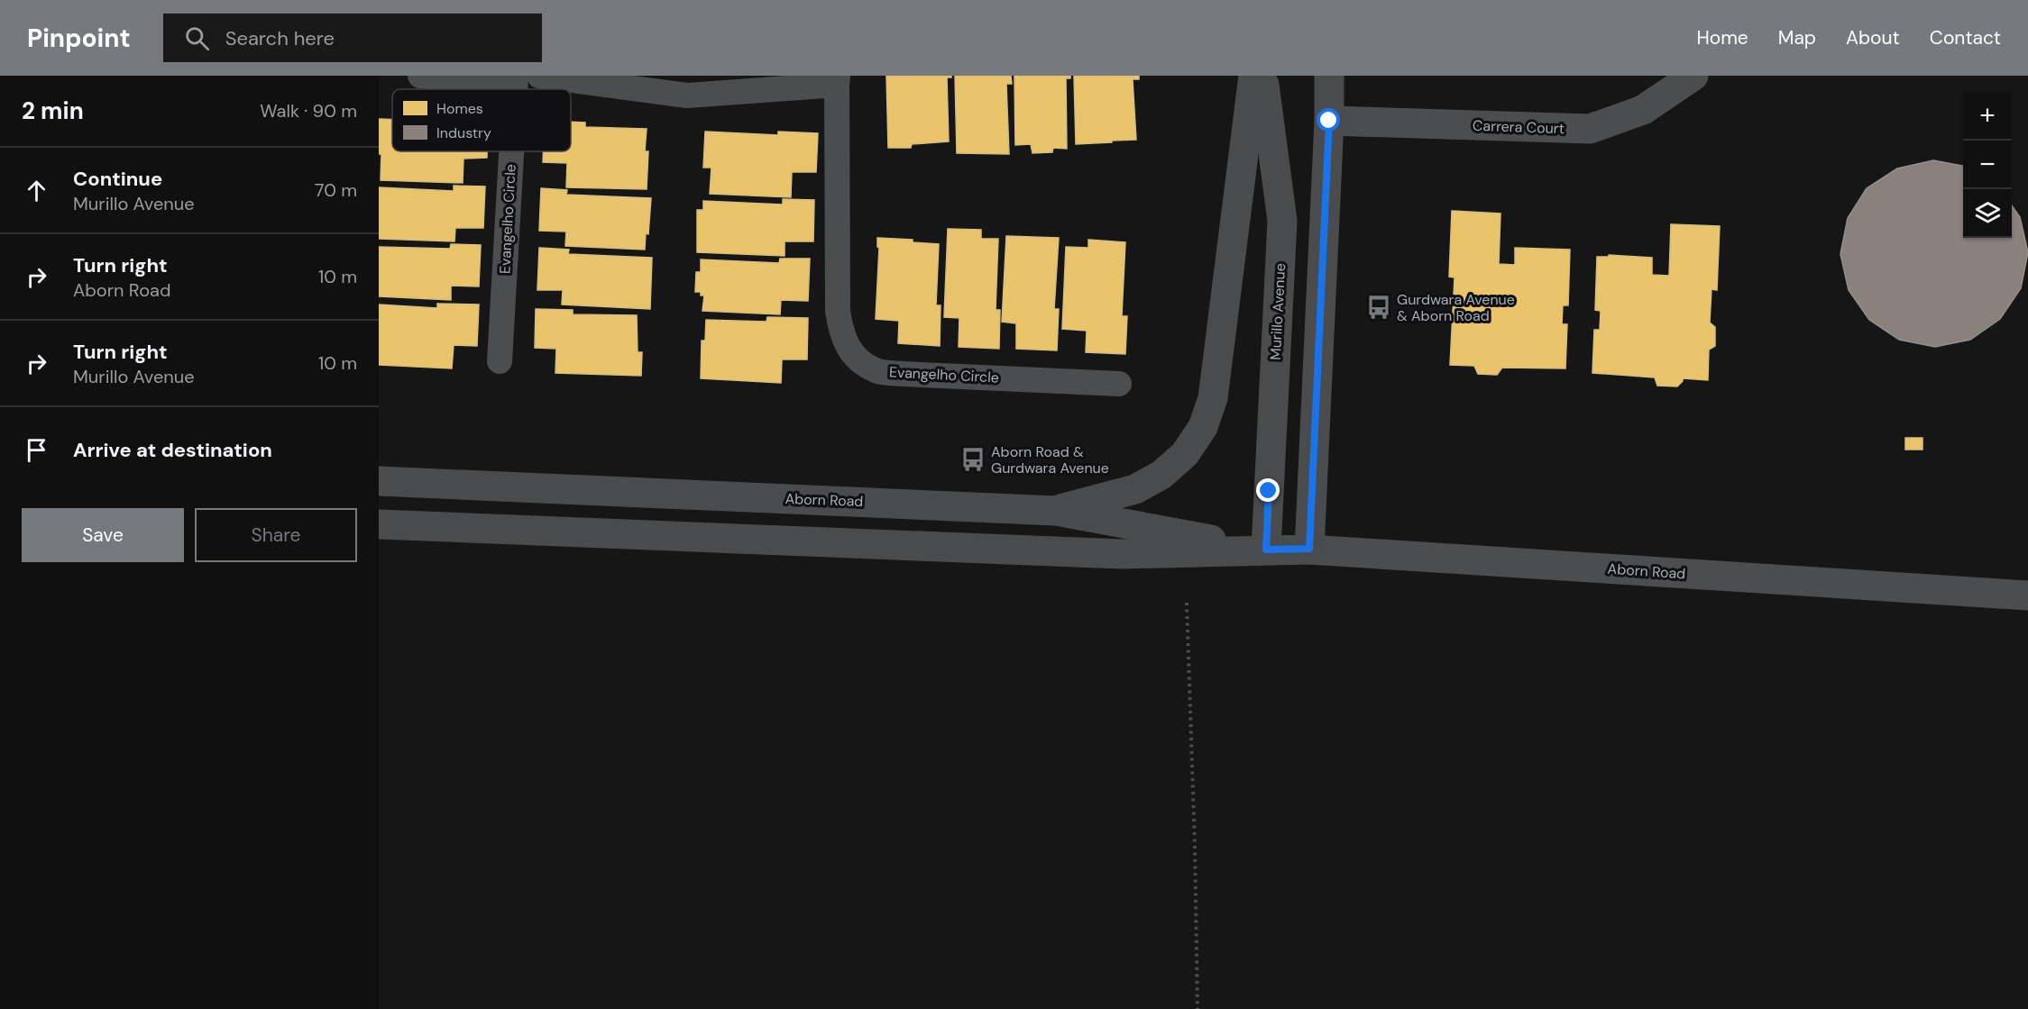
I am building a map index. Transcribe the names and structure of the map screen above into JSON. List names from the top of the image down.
{
  "streets": {
    "main road": ["Murillo Avenue", "Aborn Road"],
    "street": ["Carrera Court"],
    "lane": ["Evangelho Circle"]
  },
  "crossings": [
    ["Murillo Avenue", "Aborn Road"]
  ],
  "places": {
    "bus stop": ["Gurdwara Avenue & Aborn Road", "Aborn Road & Gurdwara Avenue"]
  },
  "legend": ["Homes", "Industry"],
  "page": {
    "header": "Pinpoint",
    "search": "Search here",
    "nav": [
      "Home",
      "Map",
      "About",
      "Contact"
    ],
    "heading": ["2 min", "Walk · 90 m"],
    "map_buttons": ["+", "−"],
    "list": [
      ["Continue", "Murillo Avenue", "70 m"],
      ["Turn right", "Aborn Road", "10 m"],
      ["Turn right", "Murillo Avenue", "10 m"],
      "Arrive at destination"
    ],
    "buttons": ["Save", "Share"]
  }
}
